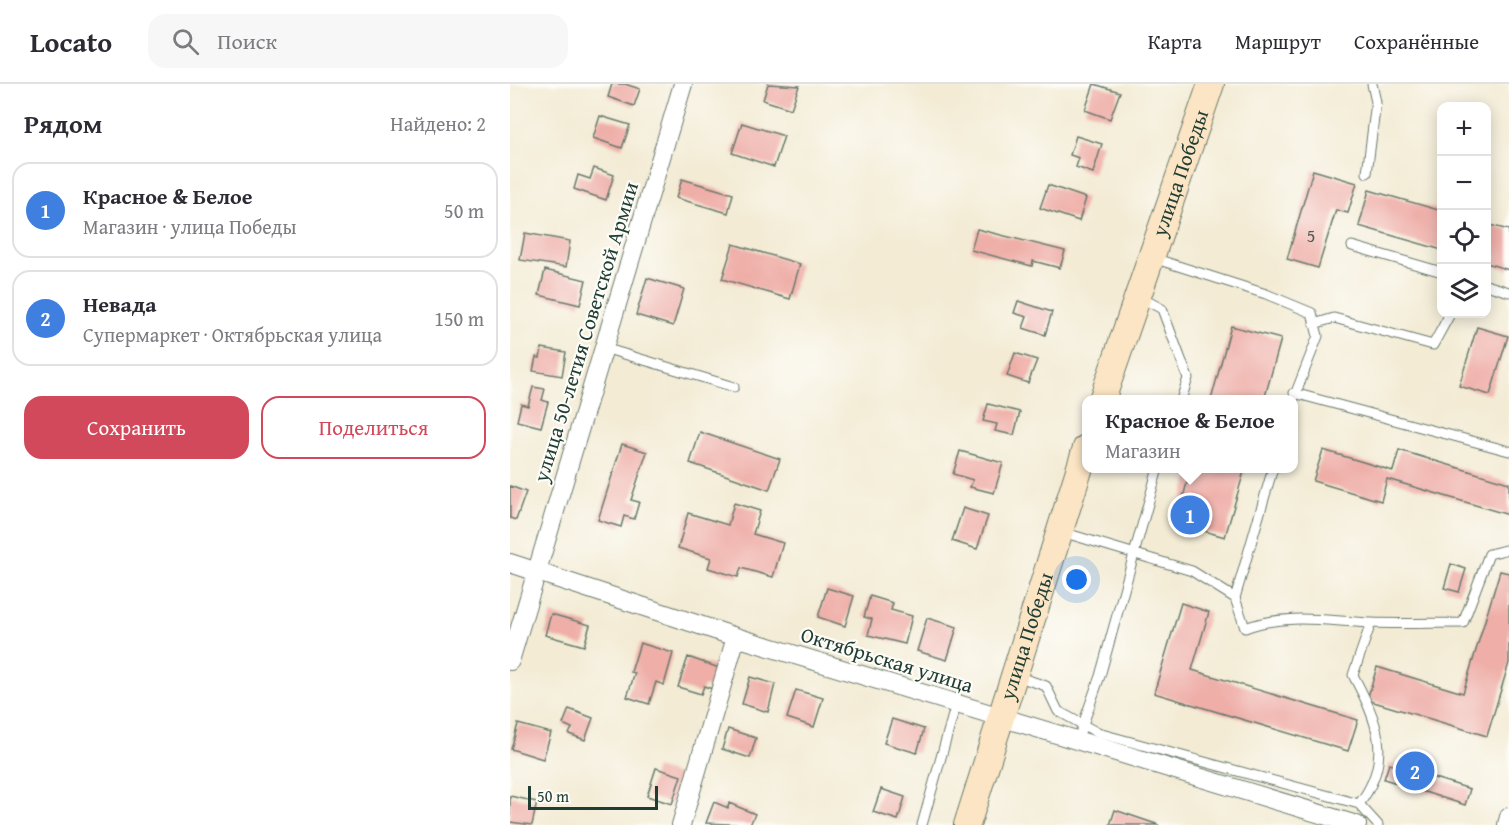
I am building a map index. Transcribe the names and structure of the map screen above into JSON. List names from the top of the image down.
{
  "streets": {
    "street": ["улица Победы", "улица 50-летия Советской Армии", "Октябрьская улица"]
  },
  "crossings": [
    ["улица Победы", "Октябрьская улица"],
    ["улица 50-летия Советской Армии", "Октябрьская улица"]
  ],
  "house_numbers": ["5"],
  "scale_bar": "50 m",
  "page": {
    "header": "Locato",
    "search": "Поиск",
    "nav": ["Карта", "Маршрут", "Сохранённые"],
    "heading": ["Рядом", "Найдено: 2"],
    "map_buttons": ["+", "−"],
    "list": [
      {
        "mark": "1",
        "name": "Красное & Белое",
        "note": "Магазин · улица Победы",
        "value": "50 m"
      },
      {
        "mark": "2",
        "name": "Невада",
        "note": "Супермаркет · Октябрьская улица",
        "value": "150 m"
      }
    ],
    "buttons": ["Сохранить", "Поделиться"],
    "popup": ["Красное & Белое", "Магазин"],
    "pins": ["1", "2"],
    "scale": "50 m"
  }
}
